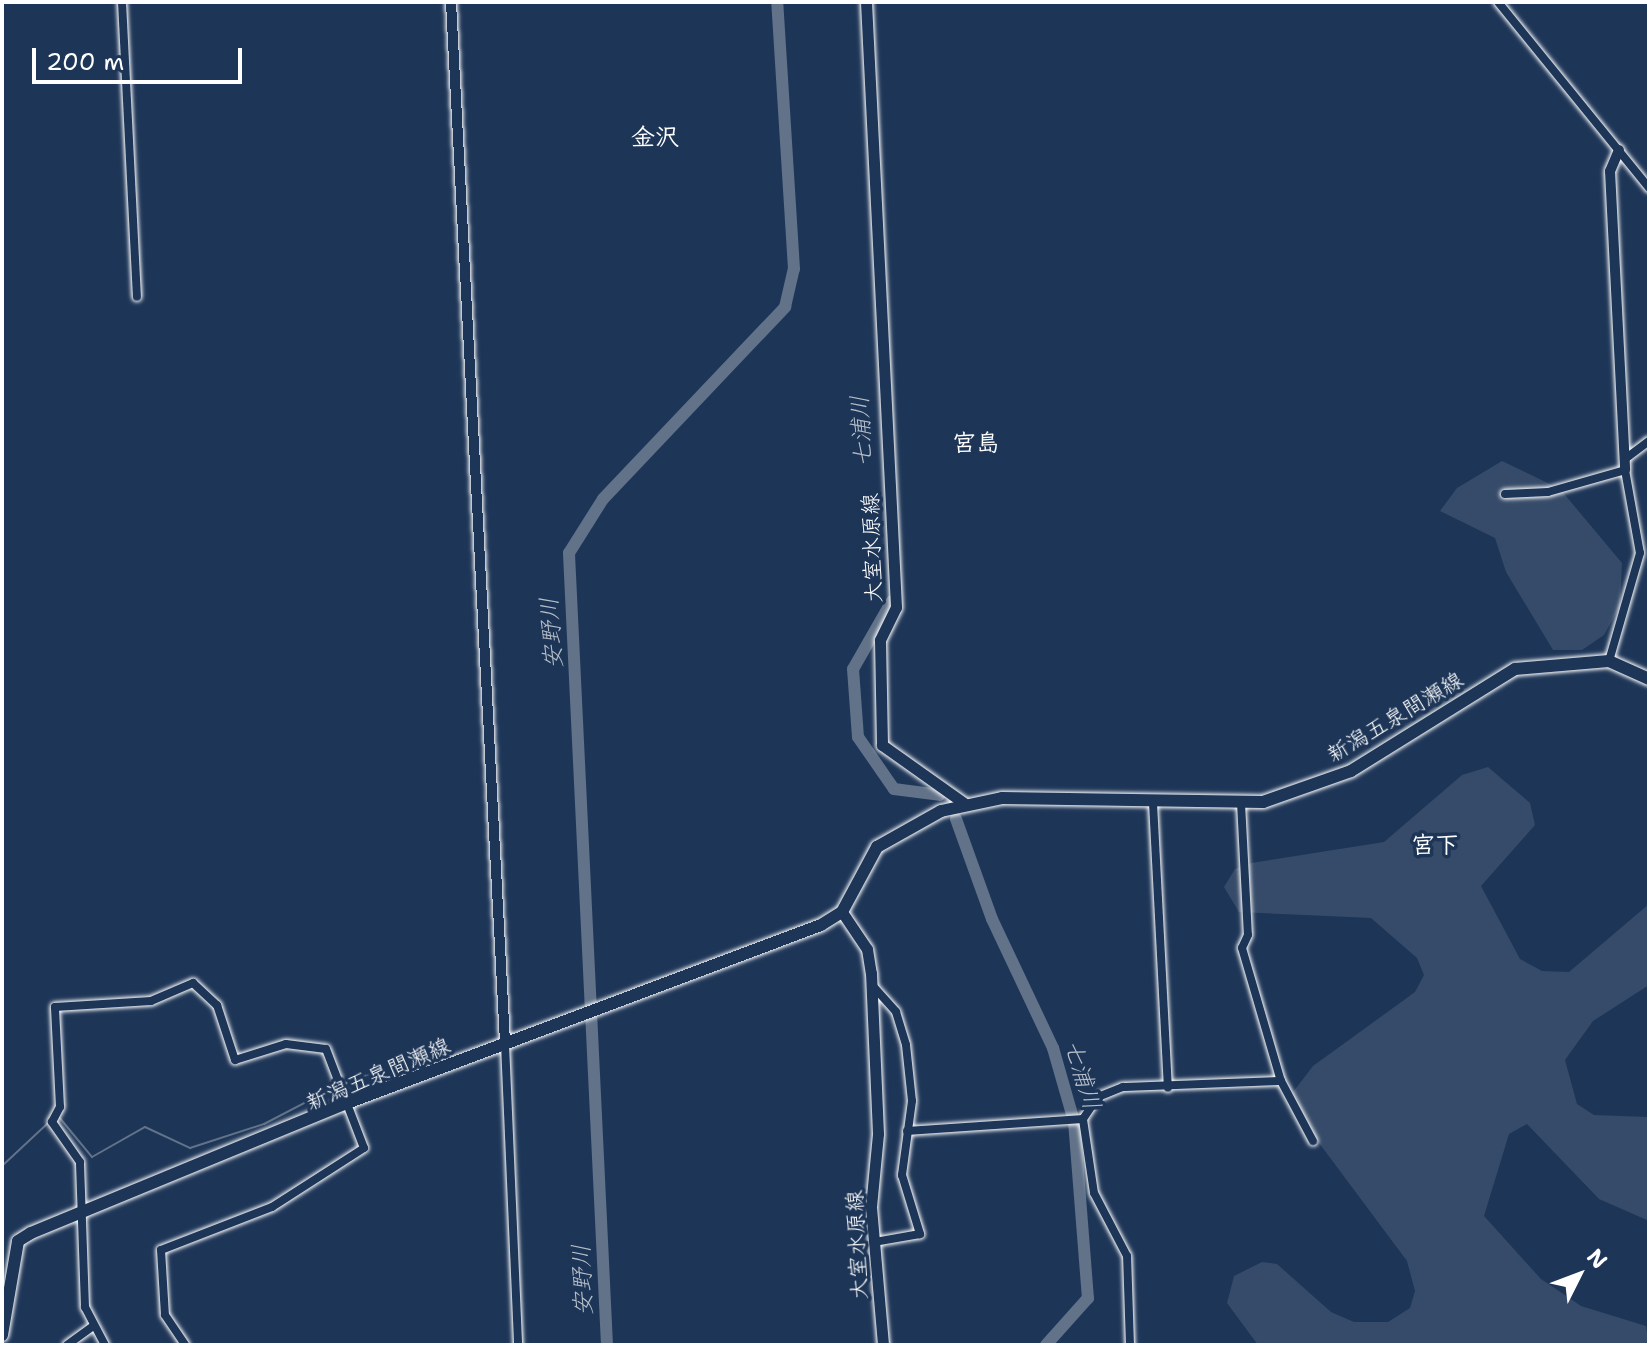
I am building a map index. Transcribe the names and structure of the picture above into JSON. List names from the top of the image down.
{
  "streets": {
    "main road": ["大室水原線", "新潟五泉間瀬線"]
  },
  "crossings": [
    ["大室水原線", "新潟五泉間瀬線"]
  ],
  "districts": ["金沢", "宮島", "宮下"],
  "water": ["七浦川", "安野川"],
  "scale_bar": "200 m",
  "north": "top right"
}
